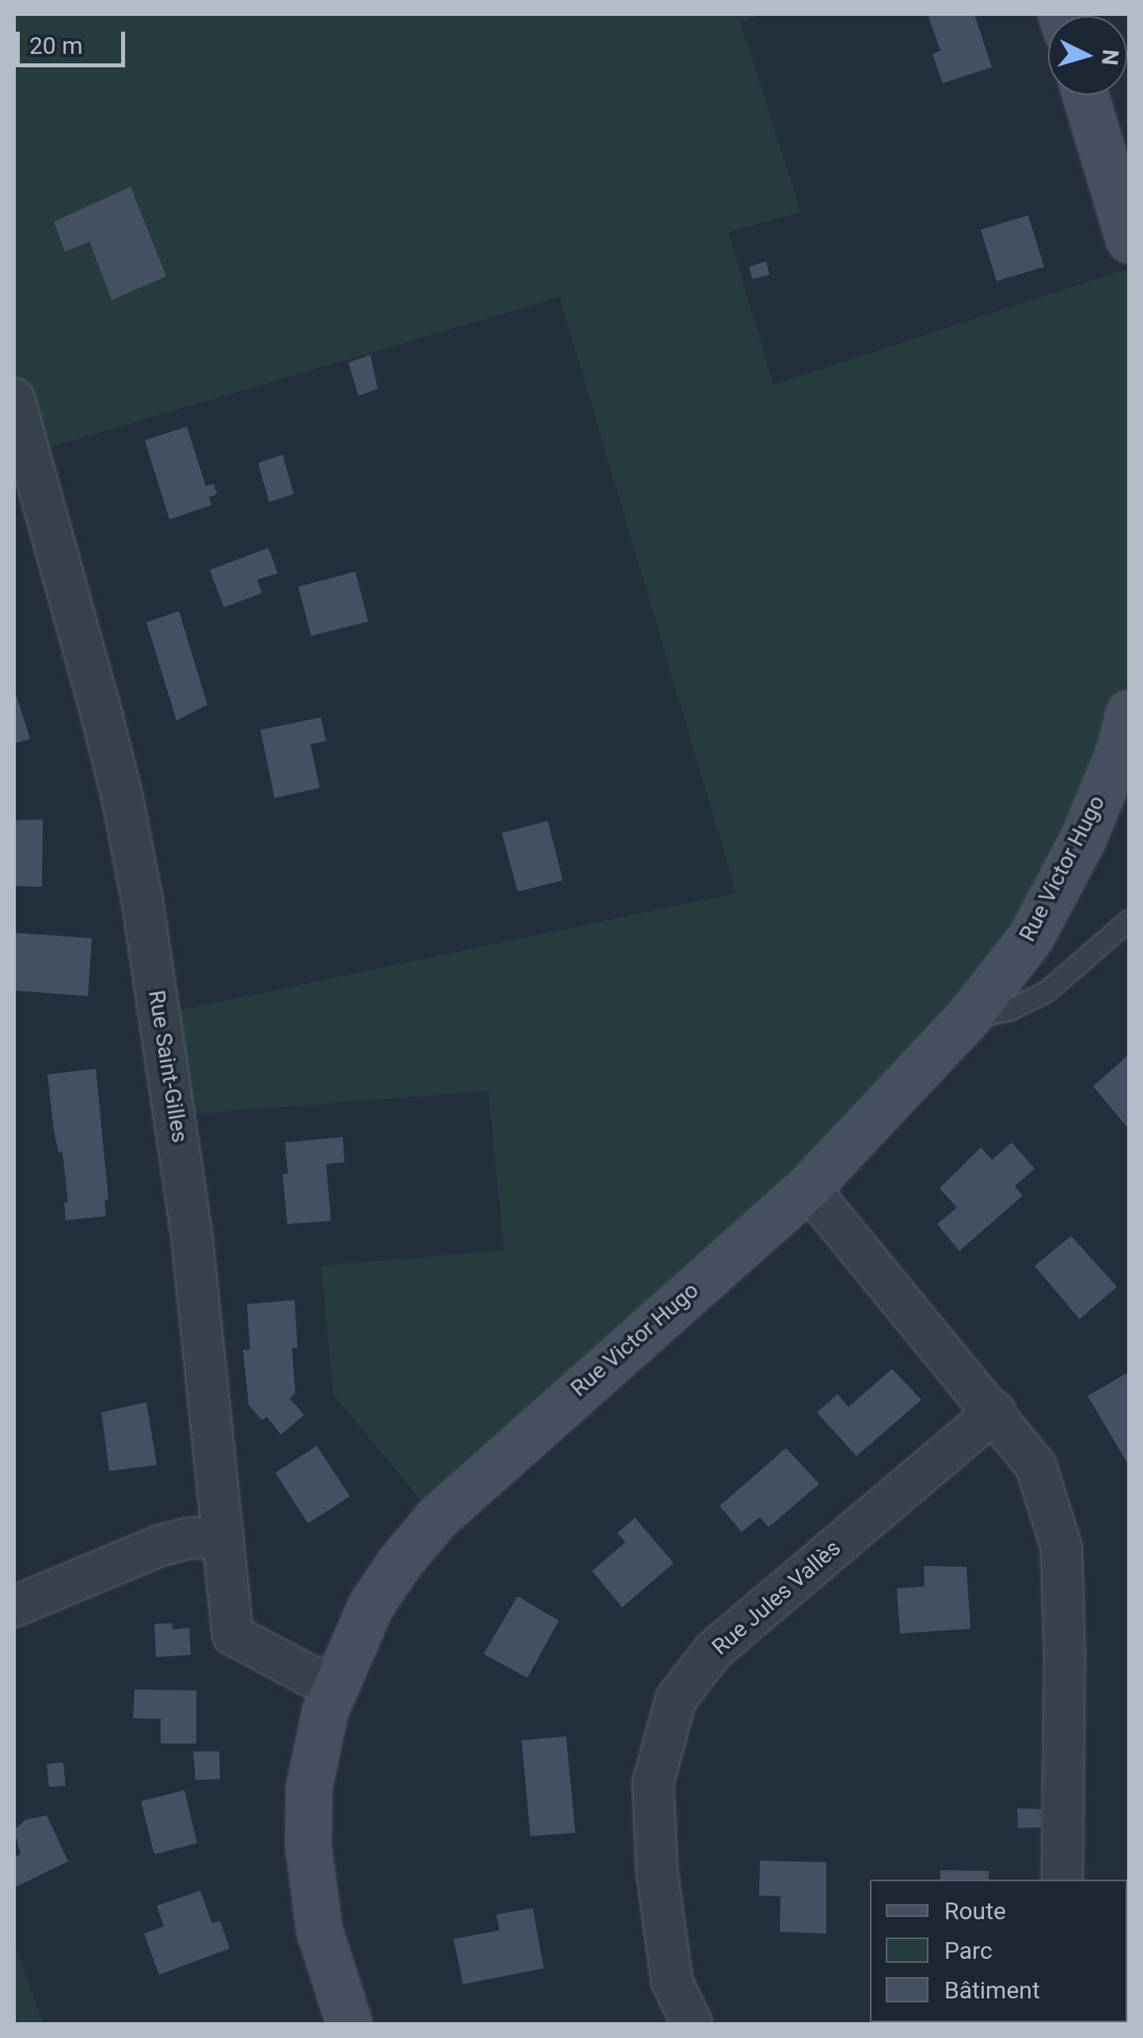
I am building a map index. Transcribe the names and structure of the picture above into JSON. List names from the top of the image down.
{
  "streets": {
    "main road": ["Rue Victor Hugo"],
    "street": ["Rue Saint-Gilles", "Rue Jules Vallès"]
  },
  "crossings": [
    ["Rue Victor Hugo", "Rue Saint-Gilles"]
  ],
  "legend": ["Route", "Parc", "Bâtiment"],
  "scale_bar": "20 m",
  "north": "right"
}
